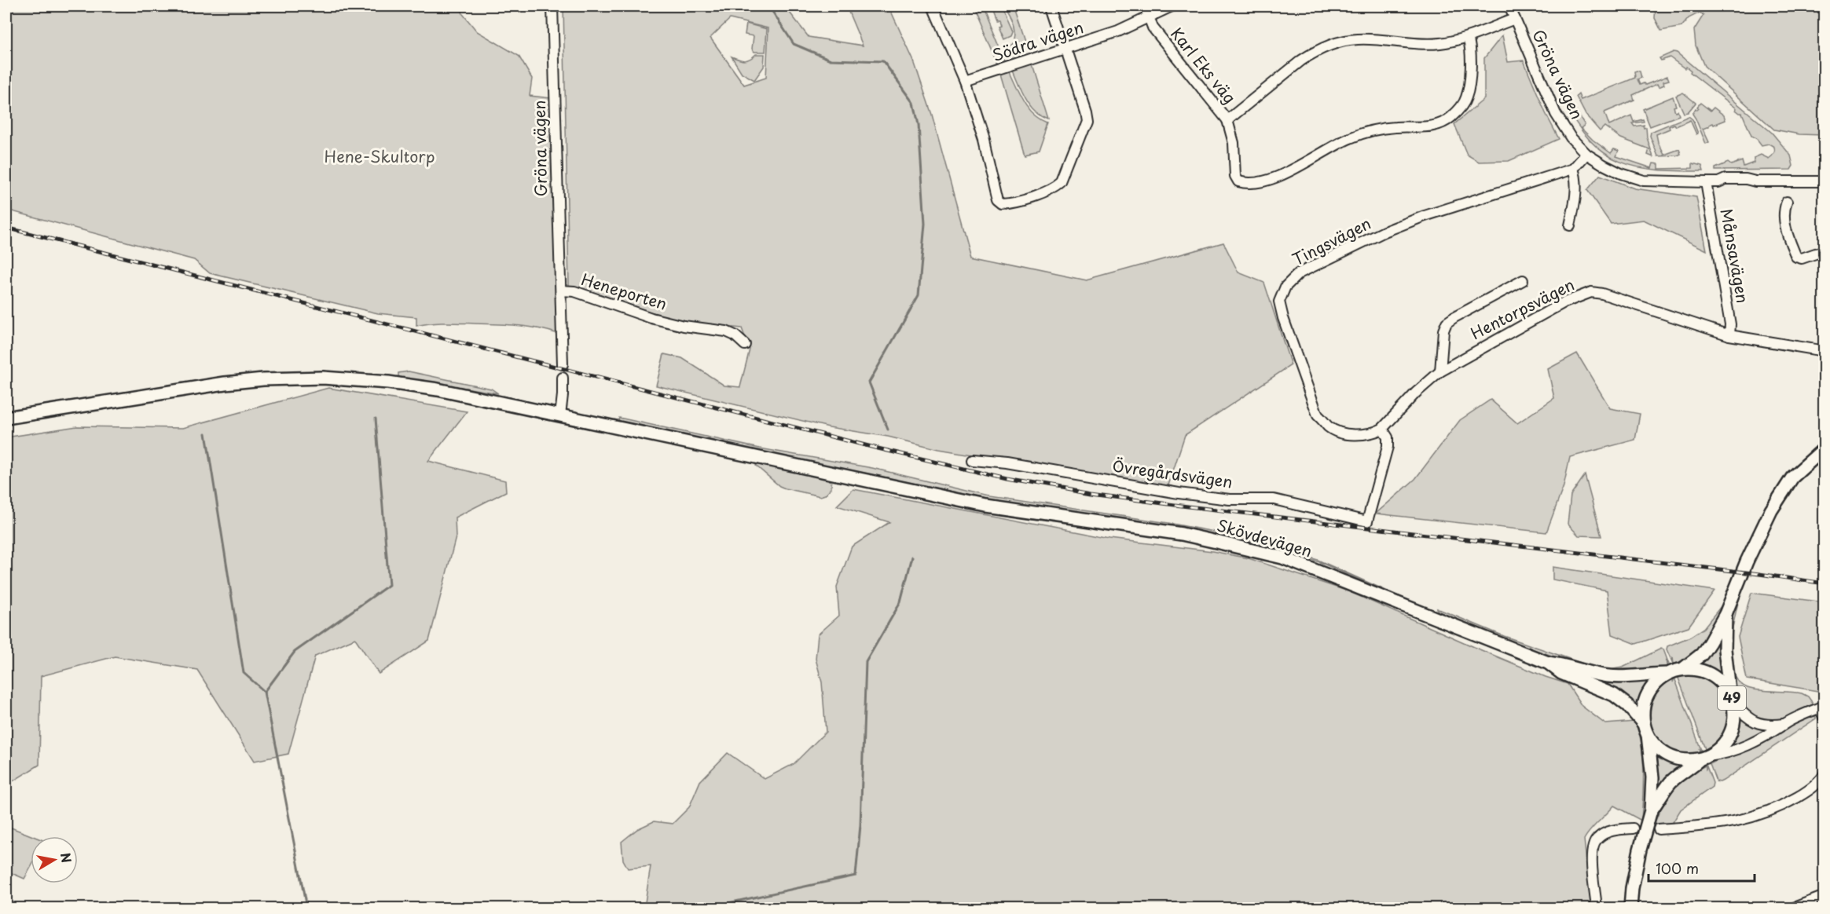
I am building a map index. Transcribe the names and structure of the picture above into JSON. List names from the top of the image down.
{
  "streets": {
    "main road": ["Skövdevägen", "49"],
    "street": [
      "Södra vägen",
      "Karl Eks väg",
      "Gröna vägen",
      "Tingsvägen",
      "Månsavägen",
      "Heneporten",
      "Hentorpsvägen",
      "Övregårdsvägen"
    ]
  },
  "crossings": [
    ["Södra vägen", "Karl Eks väg"],
    ["Gröna vägen", "Månsavägen"],
    ["Gröna vägen", "Heneporten"],
    ["Tingsvägen", "Hentorpsvägen"],
    ["Tingsvägen", "Övregårdsvägen"],
    ["Månsavägen", "Hentorpsvägen"],
    ["Hentorpsvägen", "Övregårdsvägen"]
  ],
  "parks": ["Hene-Skultorp"],
  "scale_bar": "100 m",
  "north": "right"
}
